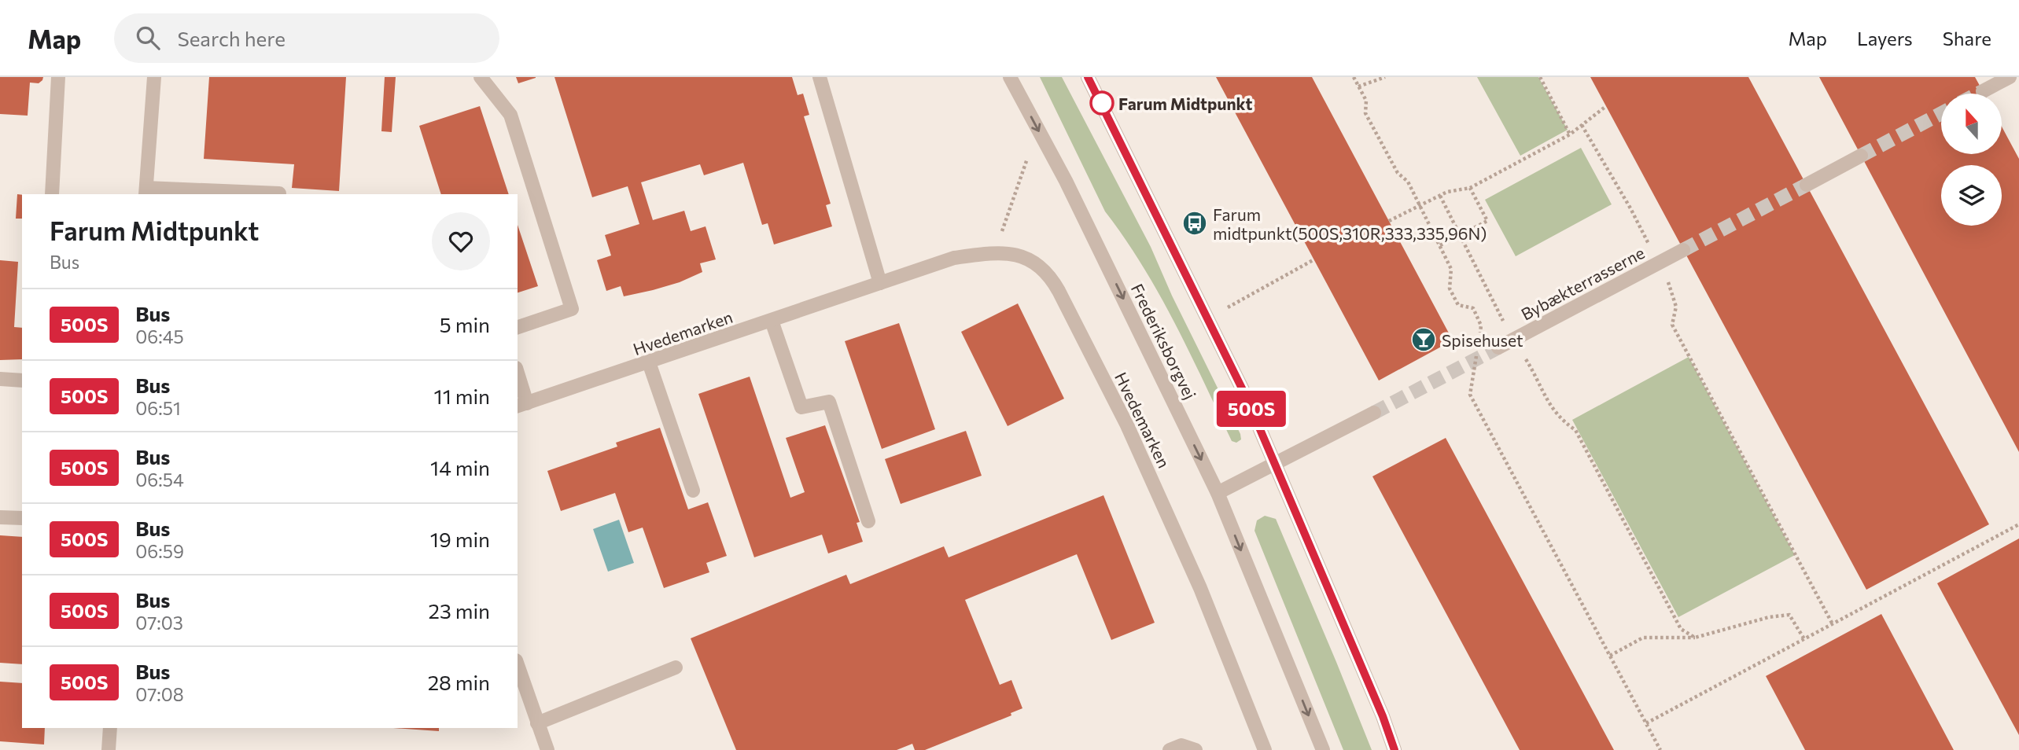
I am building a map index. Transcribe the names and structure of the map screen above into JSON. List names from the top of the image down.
{
  "streets": {
    "street": ["Bybækterrasserne", "Hvedemarken", "Frederiksborgvej"]
  },
  "places": {
    "other": ["Farum Midtpunkt"],
    "bus stop": ["Farum midtpunkt(500S,310R,333,335,96N)"],
    "bar": ["Spisehuset"]
  },
  "lines": ["bus line 500S"],
  "north": "top",
  "page": {
    "header": "Map",
    "search": "Search here",
    "nav": ["Map", "Layers", "Share"],
    "on_map": "500S",
    "heading": ["Farum Midtpunkt", "Bus"],
    "list": [
      {
        "mark": "500S",
        "name": "Bus",
        "note": "06:45",
        "value": "5 min"
      },
      {
        "mark": "500S",
        "name": "Bus",
        "note": "06:51",
        "value": "11 min"
      },
      {
        "mark": "500S",
        "name": "Bus",
        "note": "06:54",
        "value": "14 min"
      },
      {
        "mark": "500S",
        "name": "Bus",
        "note": "06:59",
        "value": "19 min"
      },
      {
        "mark": "500S",
        "name": "Bus",
        "note": "07:03",
        "value": "23 min"
      },
      {
        "mark": "500S",
        "name": "Bus",
        "note": "07:08",
        "value": "28 min"
      }
    ]
  }
}
